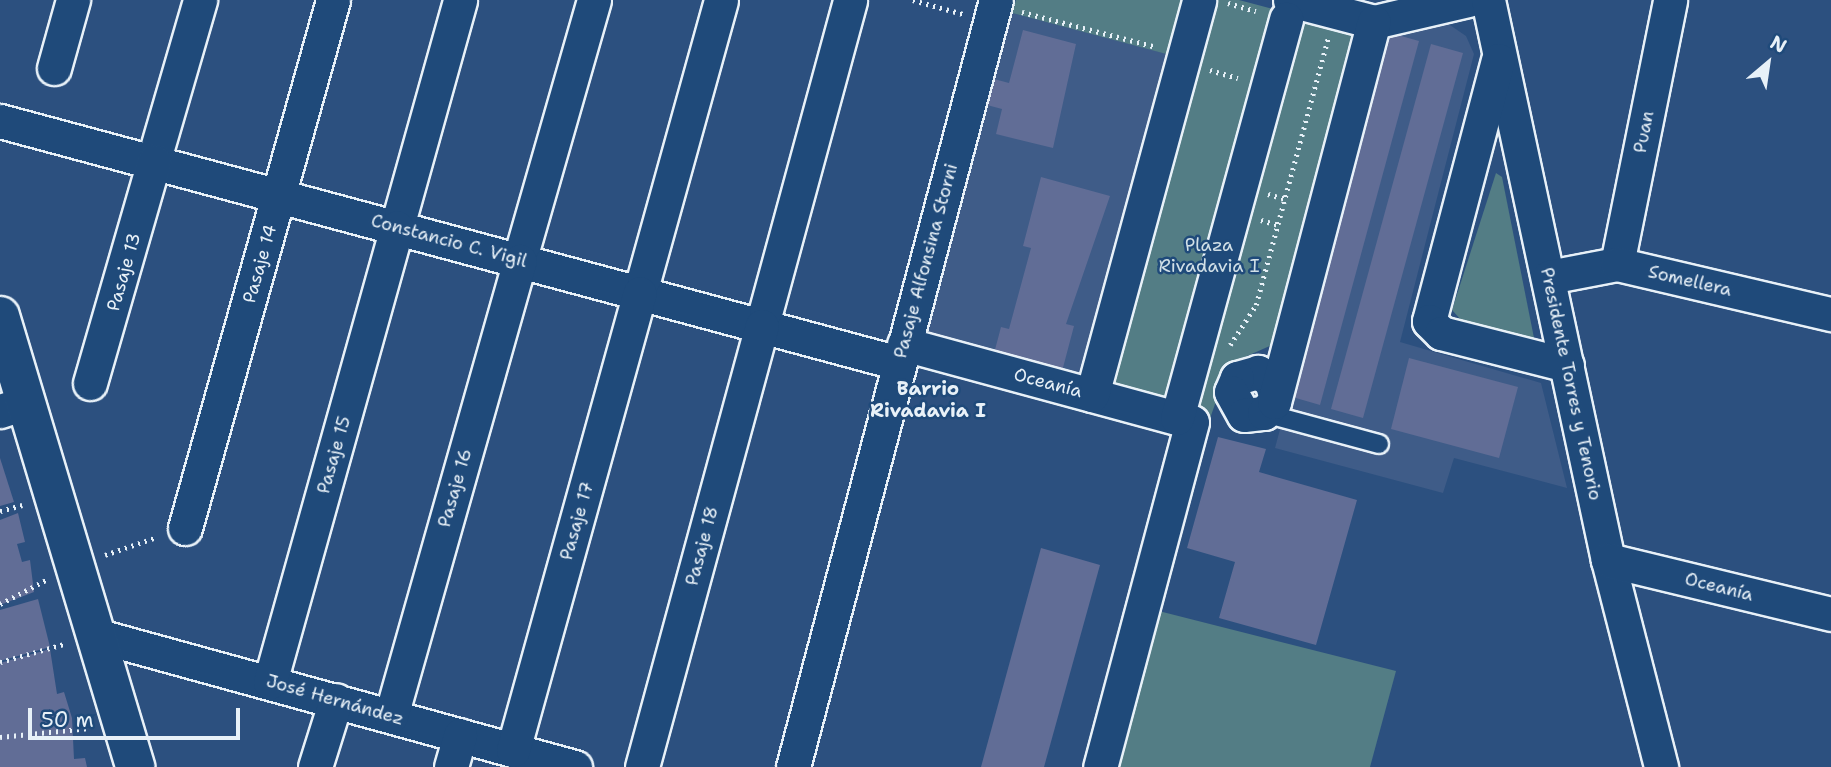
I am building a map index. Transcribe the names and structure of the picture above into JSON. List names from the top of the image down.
{
  "streets": {
    "street": [
      "Puan",
      "Constancio C. Vigil",
      "Pasaje Alfonsina Storni",
      "Pasaje 14",
      "Pasaje 13",
      "Somellera",
      "Oceanía",
      "Presidente Torres y Tenorio",
      "Pasaje 15",
      "Pasaje 16",
      "Pasaje 17",
      "Pasaje 18",
      "José Hernández"
    ]
  },
  "crossings": [
    ["Puan", "Somellera"],
    ["Constancio C. Vigil", "Pasaje Alfonsina Storni"],
    ["Constancio C. Vigil", "Pasaje 14"],
    ["Constancio C. Vigil", "Pasaje 13"],
    ["Constancio C. Vigil", "Oceanía"],
    ["Constancio C. Vigil", "Pasaje 15"],
    ["Constancio C. Vigil", "Pasaje 16"],
    ["Constancio C. Vigil", "Pasaje 17"],
    ["Constancio C. Vigil", "Pasaje 18"],
    ["Pasaje Alfonsina Storni", "Oceanía"],
    ["Somellera", "Presidente Torres y Tenorio"],
    ["Oceanía", "Presidente Torres y Tenorio"],
    ["Pasaje 15", "José Hernández"],
    ["Pasaje 16", "José Hernández"],
    ["Pasaje 17", "José Hernández"]
  ],
  "districts": ["Barrio Rivadavia I"],
  "parks": ["Plaza Rivadavia I"],
  "scale_bar": "50 m",
  "north": "top right"
}
